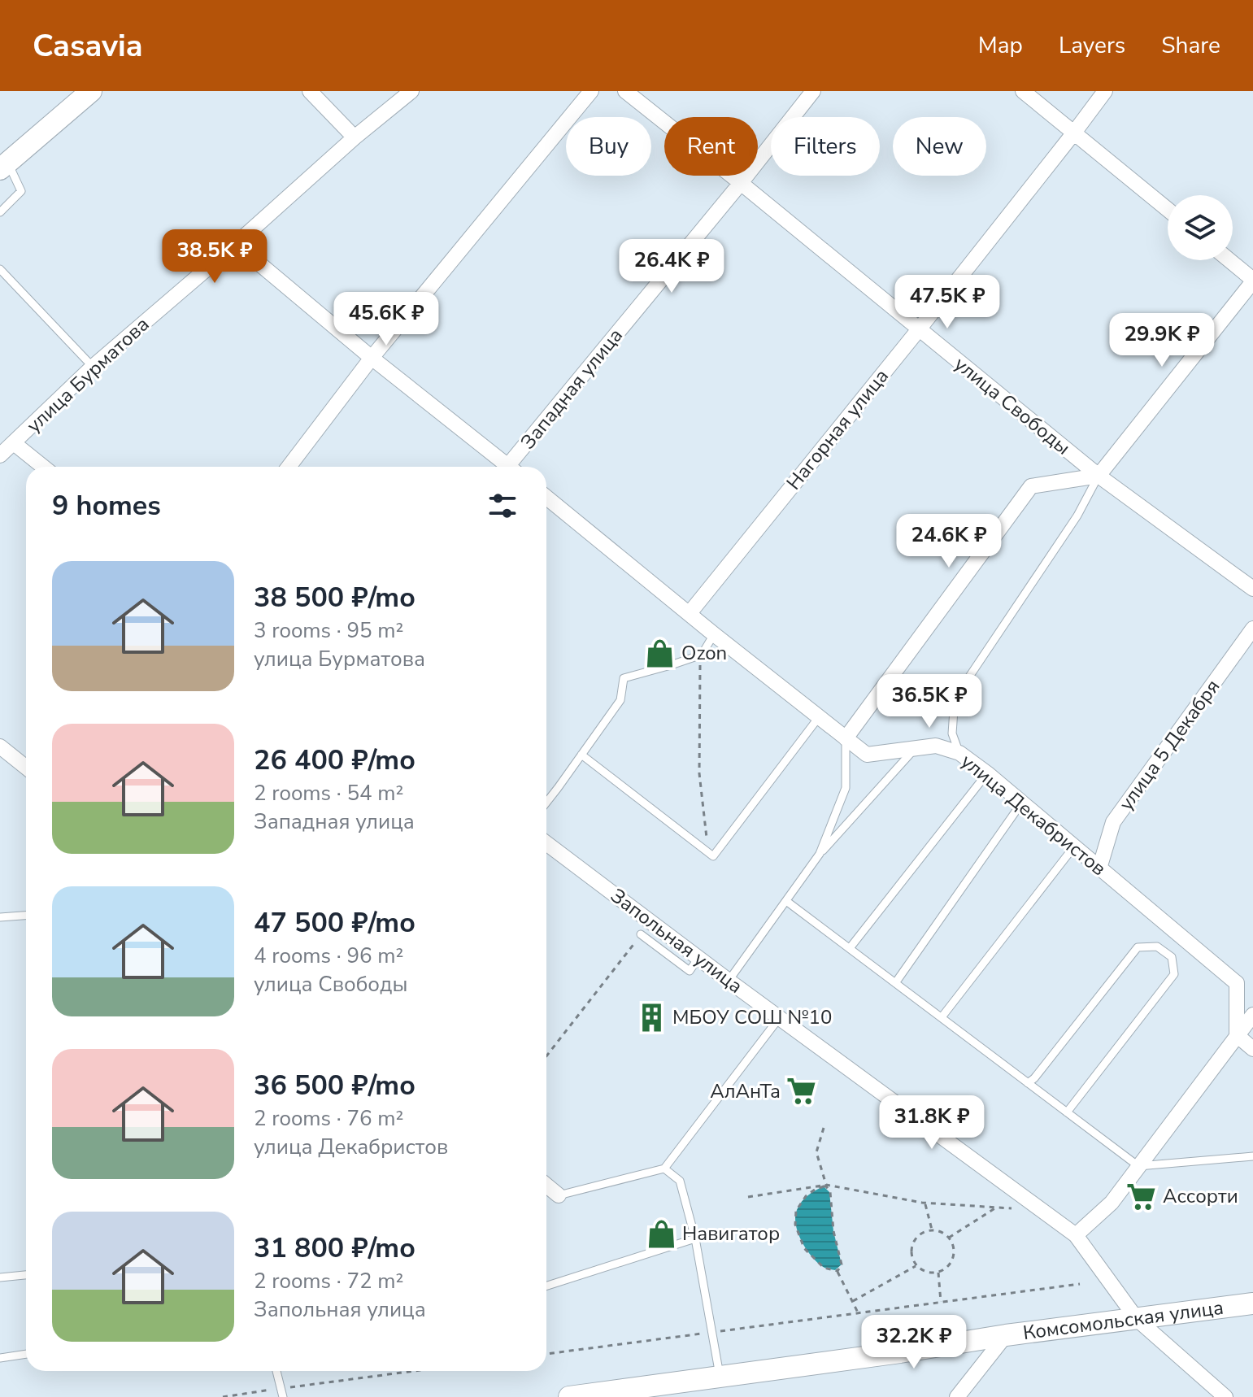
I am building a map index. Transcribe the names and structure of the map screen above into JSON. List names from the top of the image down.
{
  "streets": {
    "main road": ["Комсомольская улица"],
    "street": [
      "улица Бурматова",
      "Западная улица",
      "улица Свободы",
      "Нагорная улица",
      "улица 5 Декабря",
      "улица Декабристов",
      "Запольная улица"
    ]
  },
  "crossings": [
    ["Западная улица", "улица Свободы"],
    ["улица Свободы", "Нагорная улица"],
    ["Нагорная улица", "улица Декабристов"],
    ["улица 5 Декабря", "улица Декабристов"],
    ["Запольная улица", "Комсомольская улица"]
  ],
  "places": {
    "shop": ["Ozon", "Навигатор"],
    "building": ["МБОУ СОШ №10"],
    "supermarket": ["АлАнТа", "Ассорти"]
  },
  "page": {
    "header": "Casavia",
    "nav": ["Map", "Layers", "Share"],
    "chip": [
      "Buy",
      "Rent",
      "Filters",
      "New"
    ],
    "price": [
      "38.5K ₽",
      "26.4K ₽",
      "47.5K ₽",
      "45.6K ₽",
      "29.9K ₽",
      "24.6K ₽",
      "36.5K ₽",
      "31.8K ₽",
      "32.2K ₽"
    ],
    "heading": "9 homes",
    "list": [
      {
        "name": "38 500 ₽/mo",
        "note": "3 rooms · 95 m² · улица Бурматова"
      },
      {
        "name": "26 400 ₽/mo",
        "note": "2 rooms · 54 m² · Западная улица"
      },
      {
        "name": "47 500 ₽/mo",
        "note": "4 rooms · 96 m² · улица Свободы"
      },
      {
        "name": "36 500 ₽/mo",
        "note": "2 rooms · 76 m² · улица Декабристов"
      },
      {
        "name": "31 800 ₽/mo",
        "note": "2 rooms · 72 m² · Запольная улица"
      }
    ]
  }
}
